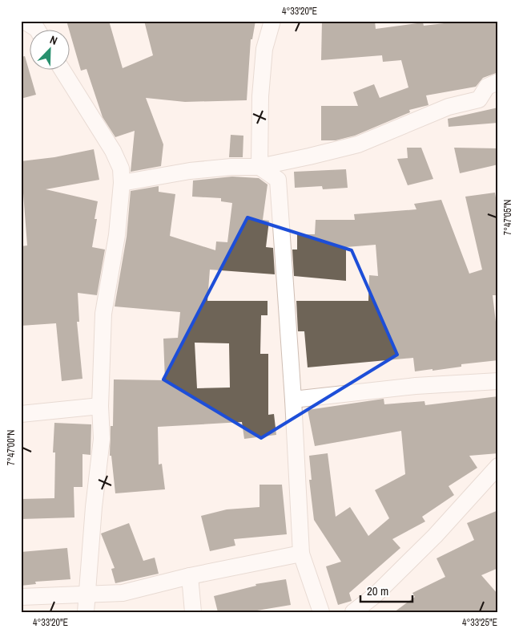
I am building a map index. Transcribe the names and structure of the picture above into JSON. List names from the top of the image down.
{
  "scale_bar": "20 m",
  "north": "top right",
  "coordinates": [
    "4°33'20\"E",
    "7°47'05\"N",
    "7°47'00\"N",
    "4°33'25\"E"
  ]
}
